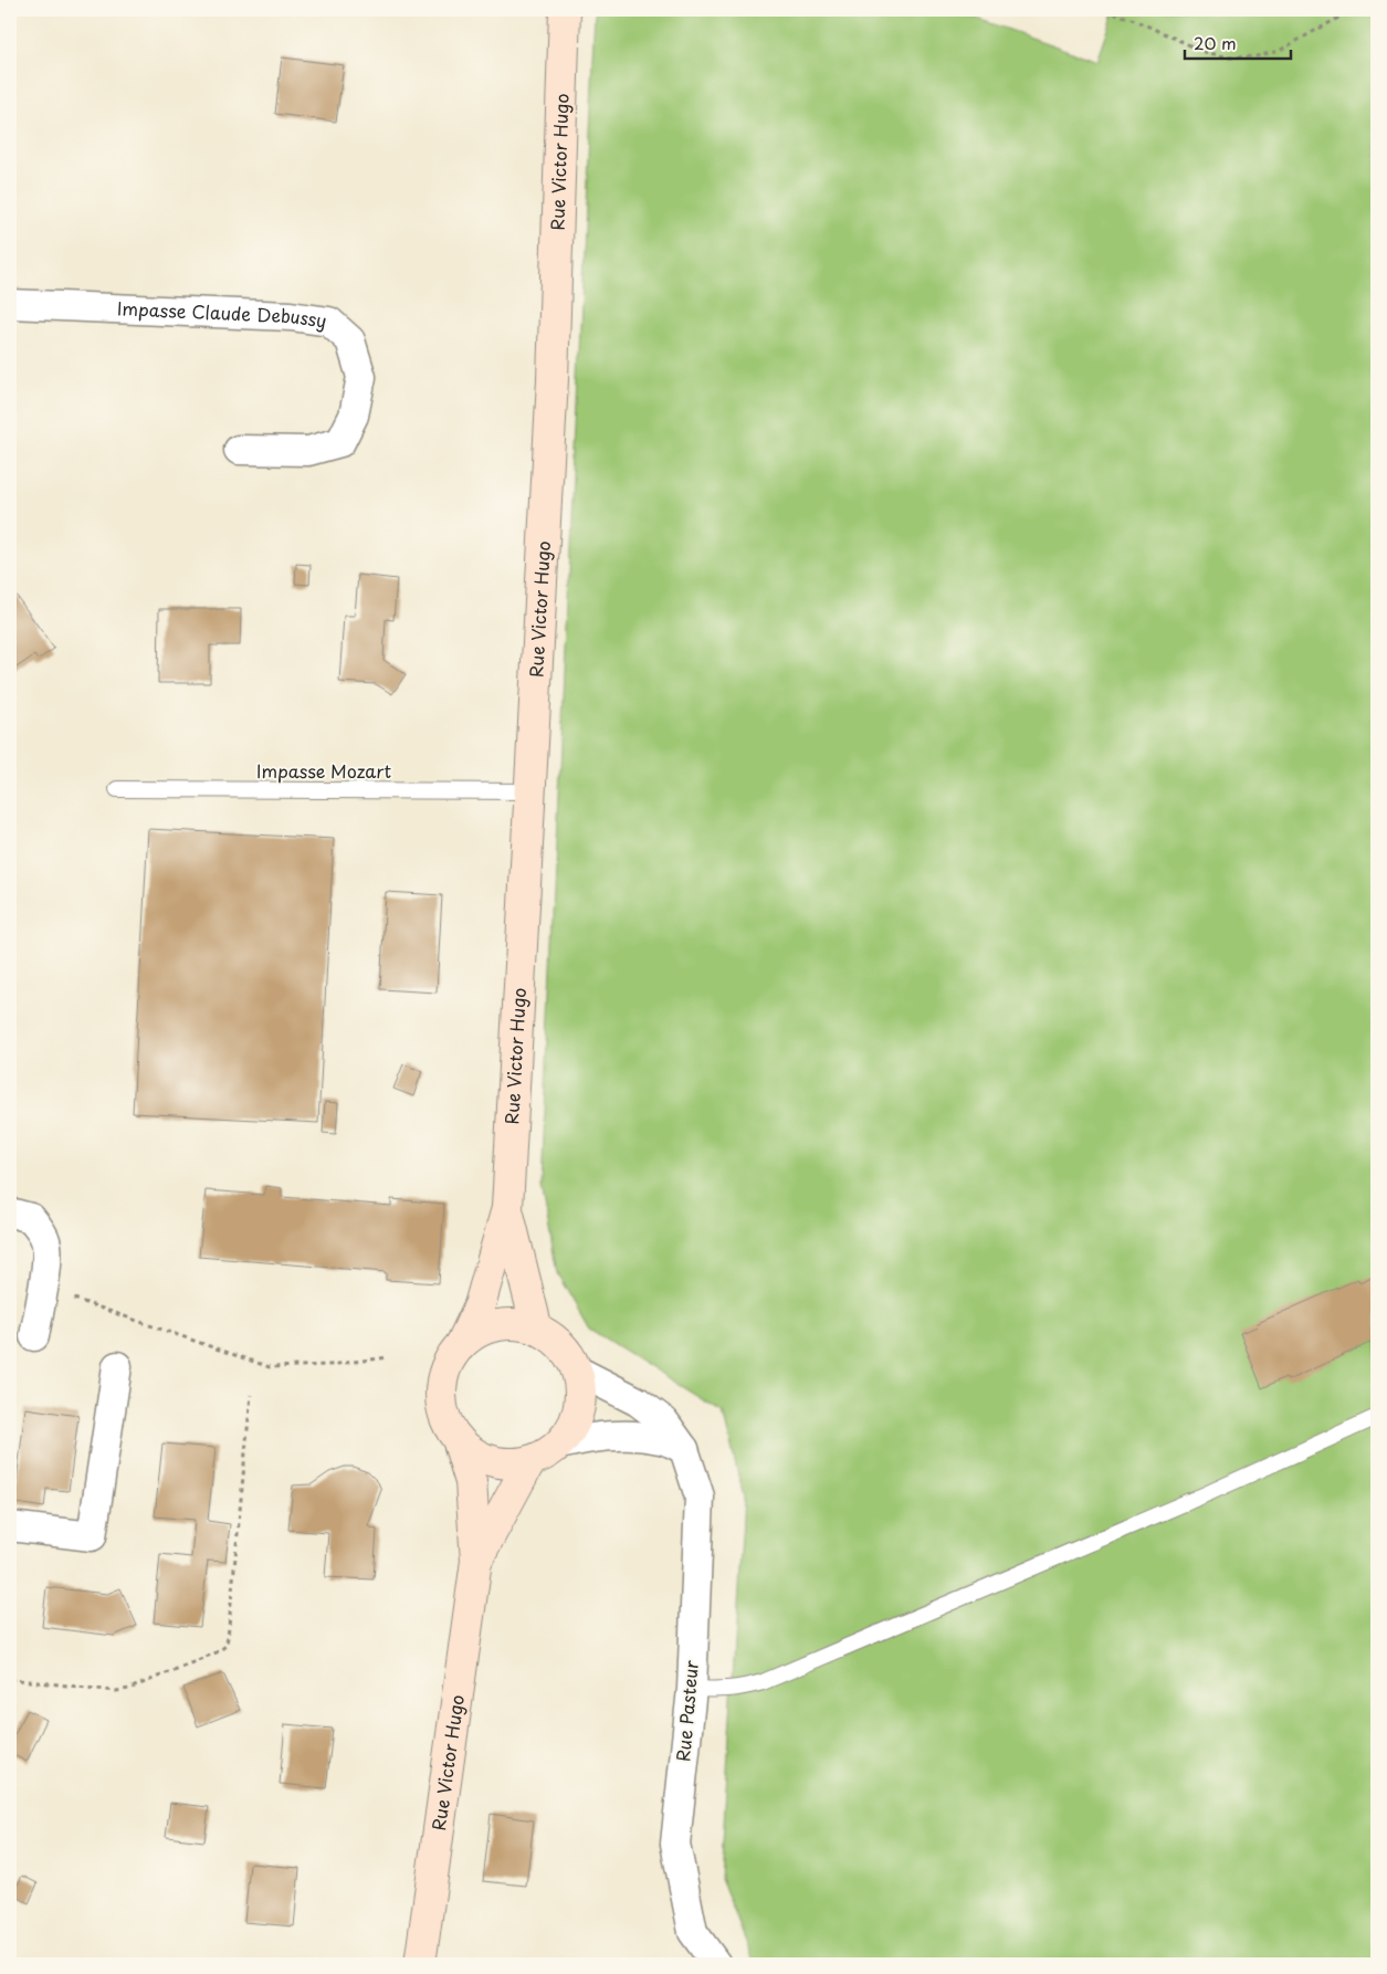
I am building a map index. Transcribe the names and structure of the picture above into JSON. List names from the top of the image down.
{
  "streets": {
    "street": ["Rue Victor Hugo", "Impasse Claude Debussy", "Rue Pasteur"],
    "lane": ["Impasse Mozart"]
  },
  "crossings": [
    ["Rue Victor Hugo", "Impasse Mozart"],
    ["Rue Victor Hugo", "Rue Pasteur"]
  ],
  "scale_bar": "20 m"
}
